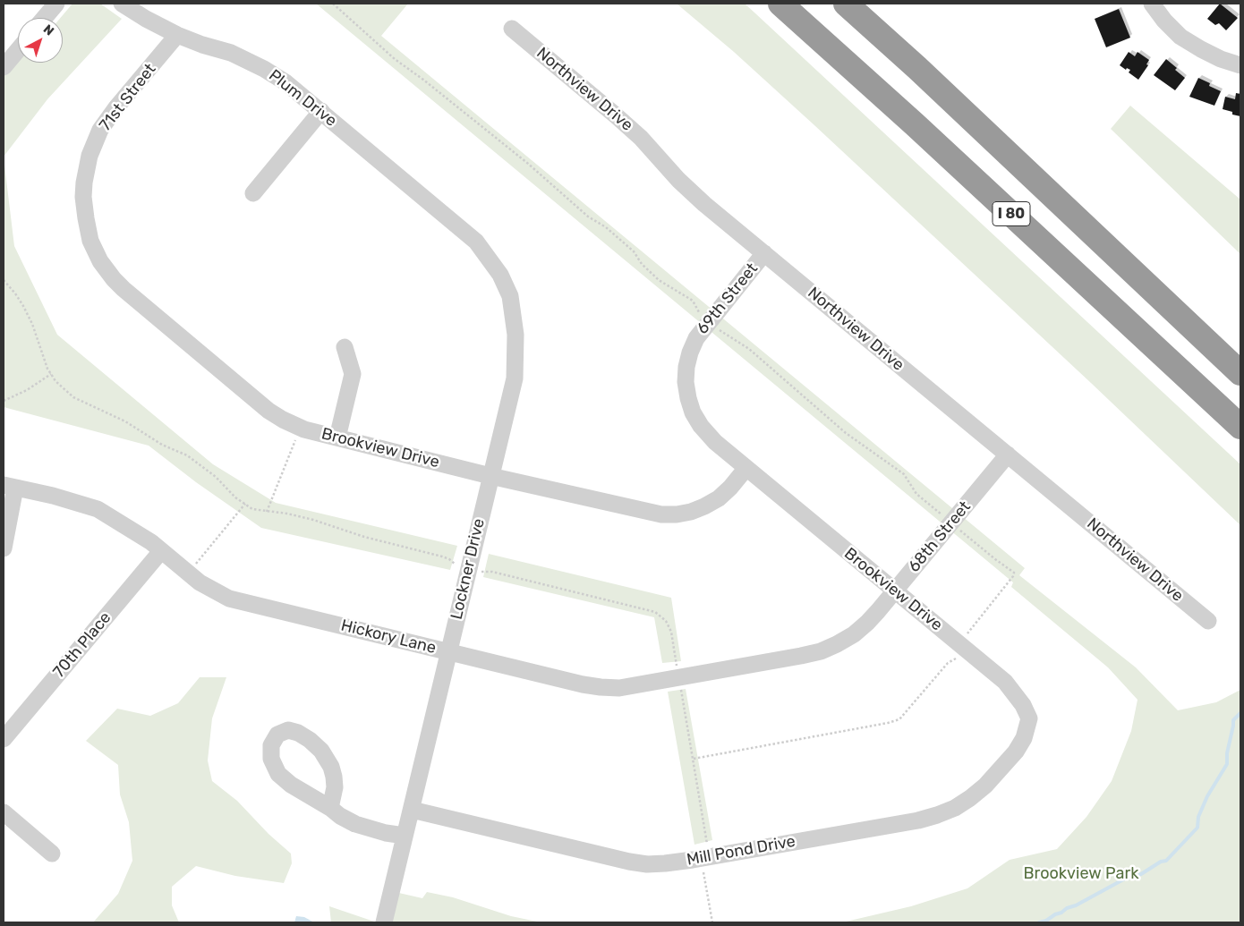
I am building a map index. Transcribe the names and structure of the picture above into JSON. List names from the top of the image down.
{
  "streets": {
    "highway": ["I 80"],
    "street": [
      "Northview Drive",
      "71st Street",
      "Plum Drive",
      "69th Street",
      "Brookview Drive",
      "68th Street",
      "Lockner Drive",
      "Hickory Lane",
      "70th Place",
      "Mill Pond Drive"
    ]
  },
  "crossings": [
    ["Northview Drive", "69th Street"],
    ["Northview Drive", "68th Street"],
    ["71st Street", "Plum Drive"],
    ["71st Street", "Brookview Drive"],
    ["Plum Drive", "Lockner Drive"],
    ["69th Street", "Brookview Drive"],
    ["Brookview Drive", "68th Street"],
    ["Brookview Drive", "Lockner Drive"],
    ["Brookview Drive", "Mill Pond Drive"],
    ["68th Street", "Hickory Lane"],
    ["Lockner Drive", "Hickory Lane"],
    ["Lockner Drive", "Mill Pond Drive"],
    ["Hickory Lane", "70th Place"]
  ],
  "parks": ["Brookview Park"],
  "north": "top right"
}
